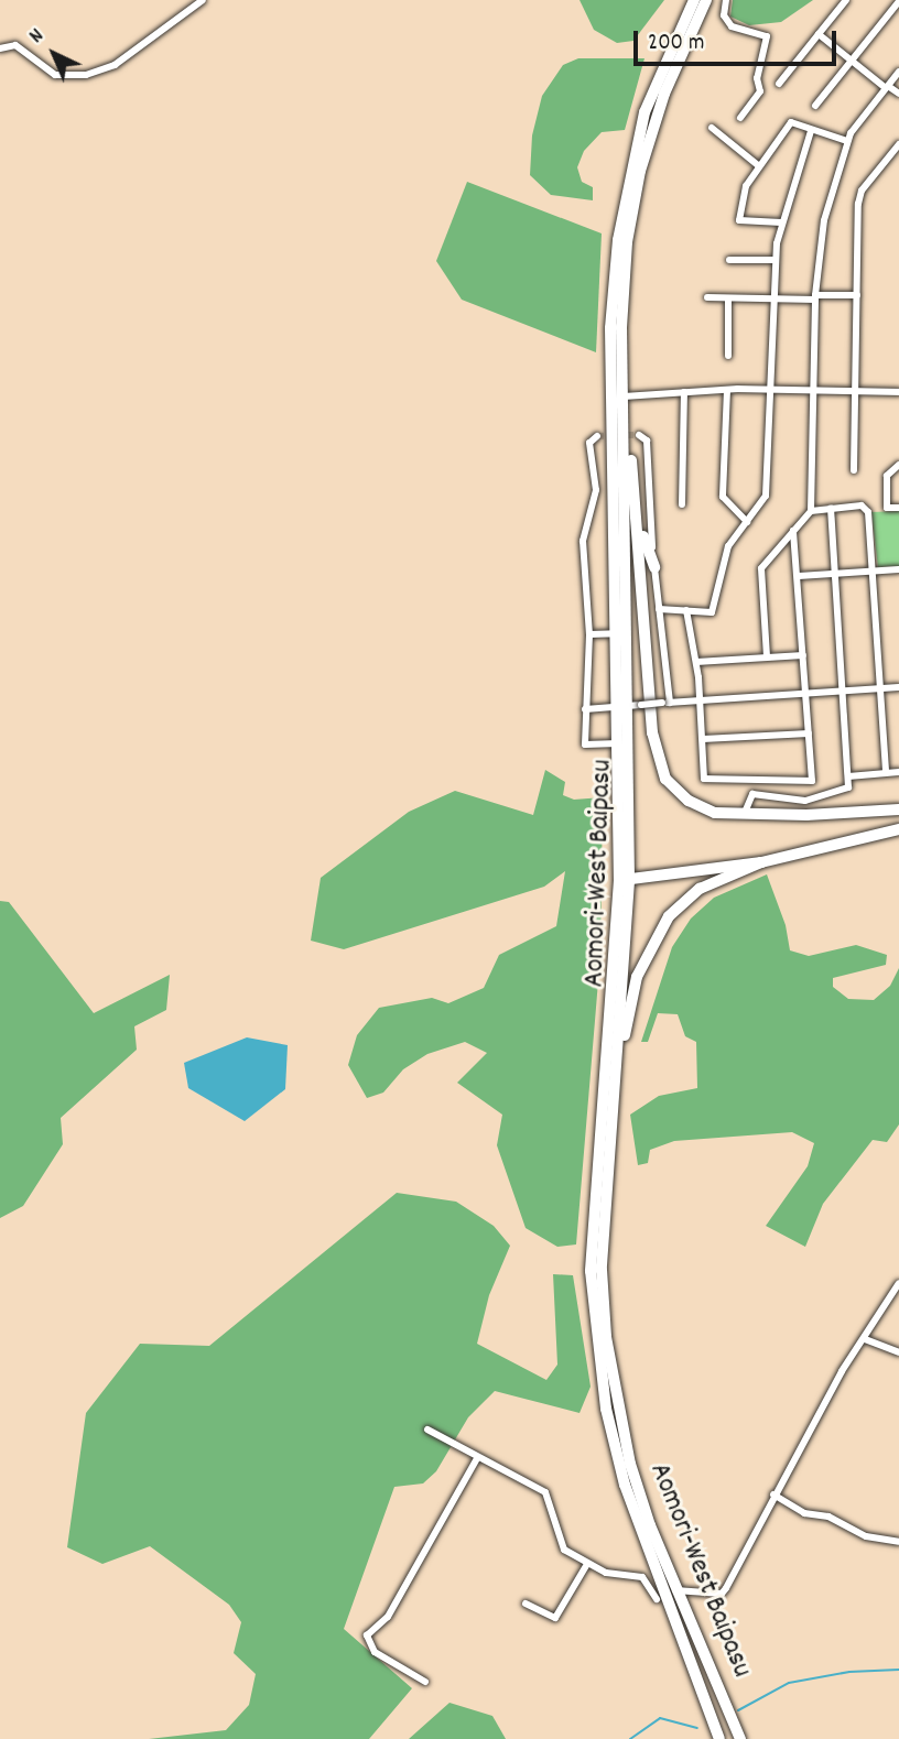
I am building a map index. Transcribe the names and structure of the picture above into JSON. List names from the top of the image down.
{
  "streets": {
    "highway": ["Aomori-West Baipasu"]
  },
  "scale_bar": "200 m",
  "north": "top left"
}
